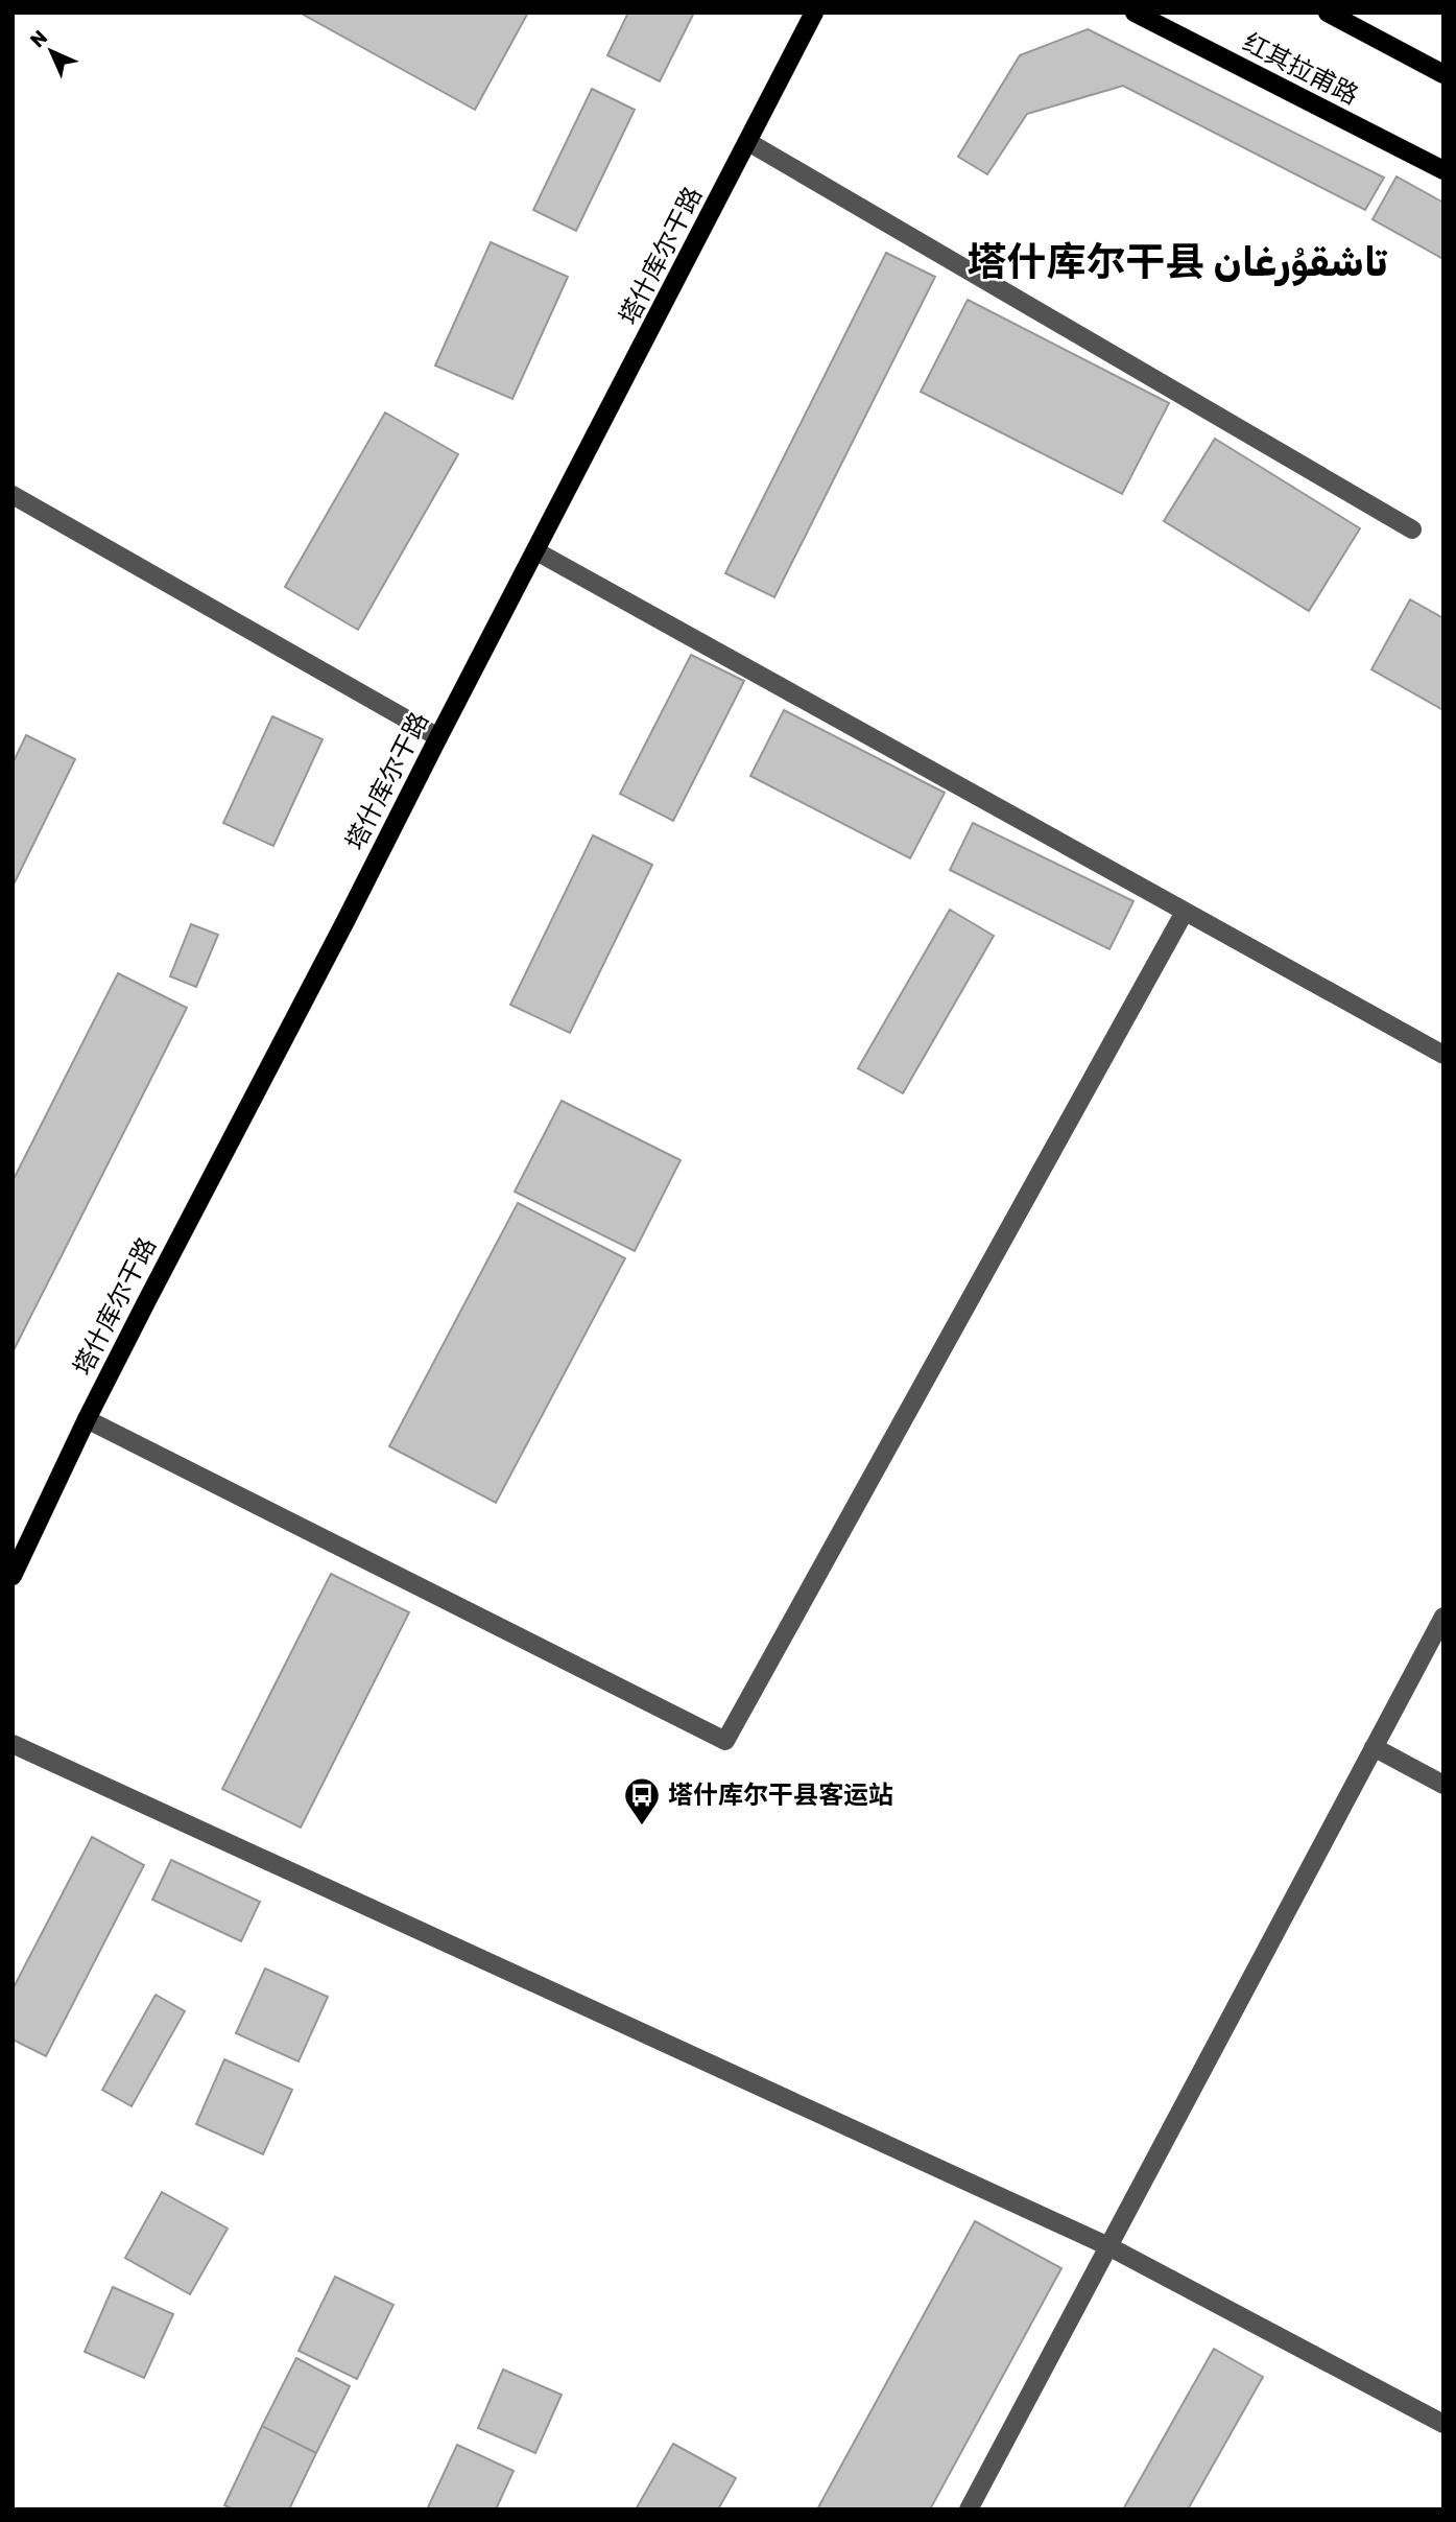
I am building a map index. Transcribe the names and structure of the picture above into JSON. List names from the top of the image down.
{
  "streets": {
    "main road": ["红其拉甫路", "塔什库尔干路"]
  },
  "districts": ["塔什库尔干县 تاشقۇرغان"],
  "places": {
    "bus stop": ["塔什库尔干县客运站"]
  },
  "north": "top left"
}
